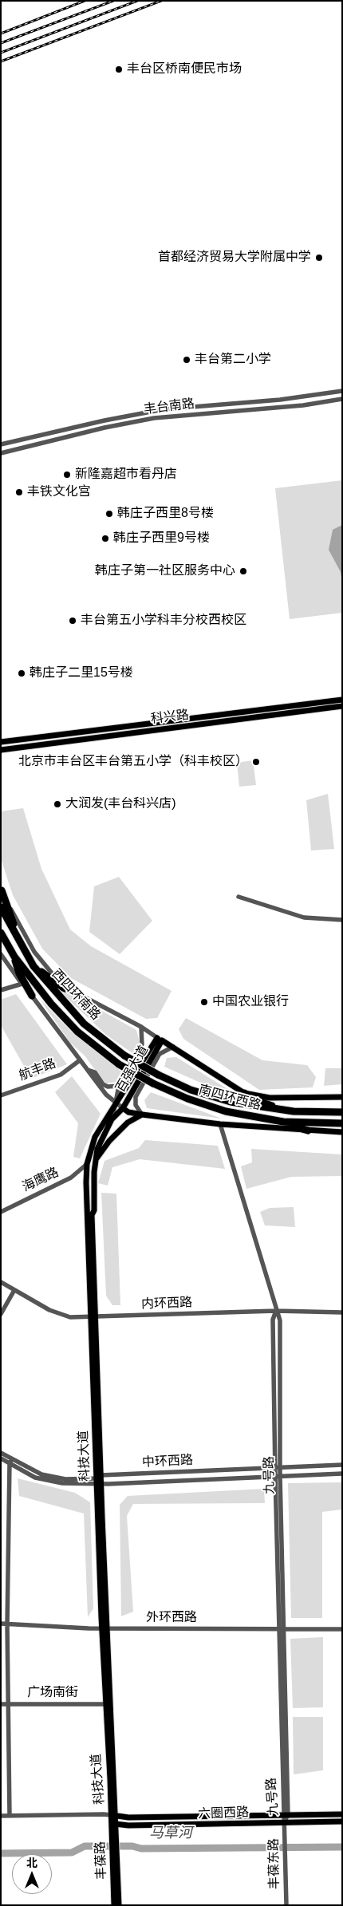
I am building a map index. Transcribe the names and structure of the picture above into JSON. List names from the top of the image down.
{
  "streets": {
    "highway": ["西四环南路", "南四环西路"],
    "main road": [
      "科兴路",
      "百强大道",
      "科技大道",
      "六圈西路",
      "丰葆路"
    ],
    "street": [
      "丰台南路",
      "航丰路",
      "海鹰路",
      "内环西路",
      "中环西路",
      "九号路",
      "外环西路",
      "广场南街",
      "丰葆东路"
    ]
  },
  "crossings": [
    ["西四环南路", "百强大道"],
    ["西四环南路", "南四环西路"],
    ["百强大道", "南四环西路"],
    ["百强大道", "科技大道"],
    ["南四环西路", "科技大道"],
    ["南四环西路", "九号路"],
    ["海鹰路", "科技大道"],
    ["内环西路", "科技大道"],
    ["内环西路", "九号路"],
    ["科技大道", "中环西路"],
    ["科技大道", "外环西路"],
    ["科技大道", "广场南街"],
    ["科技大道", "六圈西路"],
    ["科技大道", "丰葆路"],
    ["中环西路", "九号路"],
    ["九号路", "外环西路"],
    ["九号路", "六圈西路"],
    ["九号路", "丰葆东路"],
    ["六圈西路", "丰葆路"],
    ["六圈西路", "丰葆东路"]
  ],
  "water": ["马草河"],
  "places": [
    "丰台区桥南便民市场",
    "首都经济贸易大学附属中学",
    "丰台第二小学",
    "新隆嘉超市看丹店",
    "丰铁文化宫",
    "韩庄子西里8号楼",
    "韩庄子西里9号楼",
    "韩庄子第一社区服务中心",
    "丰台第五小学科丰分校西校区",
    "韩庄子二里15号楼",
    "北京市丰台区丰台第五小学（科丰校区）",
    "大润发(丰台科兴店)",
    "中国农业银行"
  ],
  "north": "top"
}
